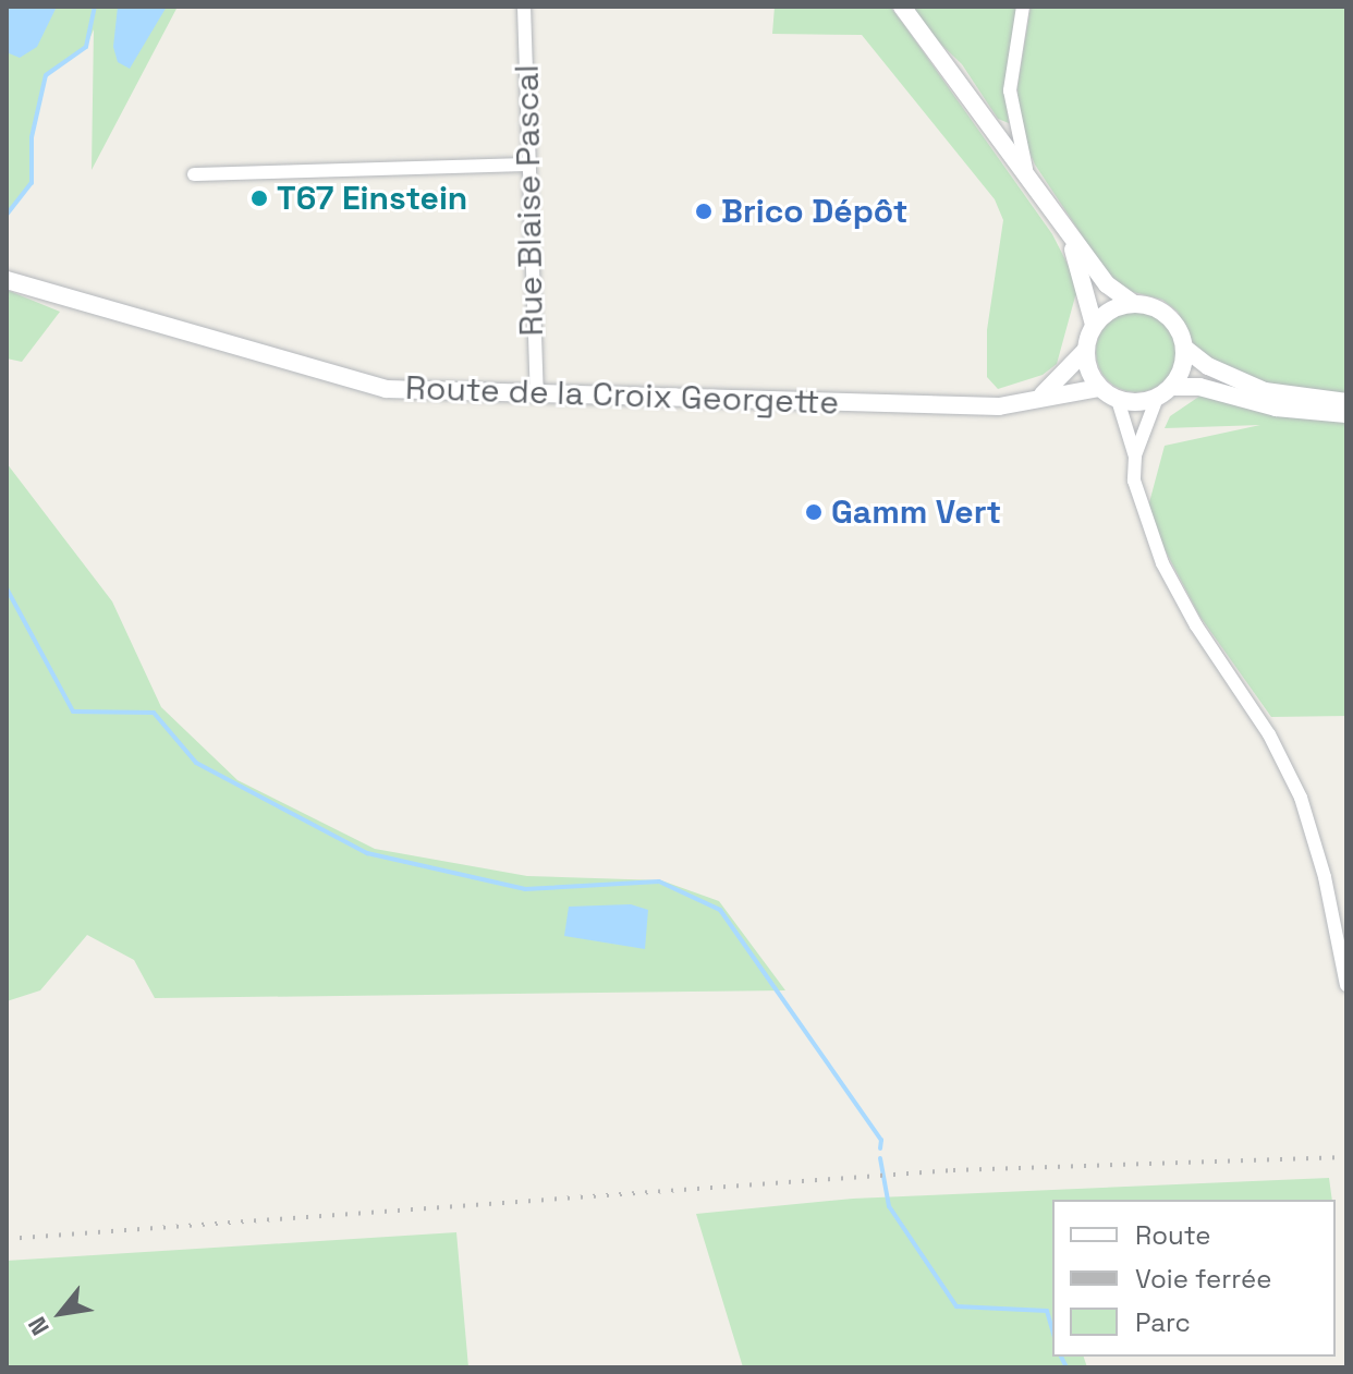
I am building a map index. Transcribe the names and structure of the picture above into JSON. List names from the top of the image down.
{
  "streets": {
    "street": ["Rue Blaise Pascal", "Route de la Croix Georgette"]
  },
  "crossings": [
    ["Rue Blaise Pascal", "Route de la Croix Georgette"]
  ],
  "places": ["T67 Einstein", "Brico Dépôt", "Gamm Vert"],
  "legend": ["Route", "Voie ferrée", "Parc"],
  "north": "bottom left"
}
